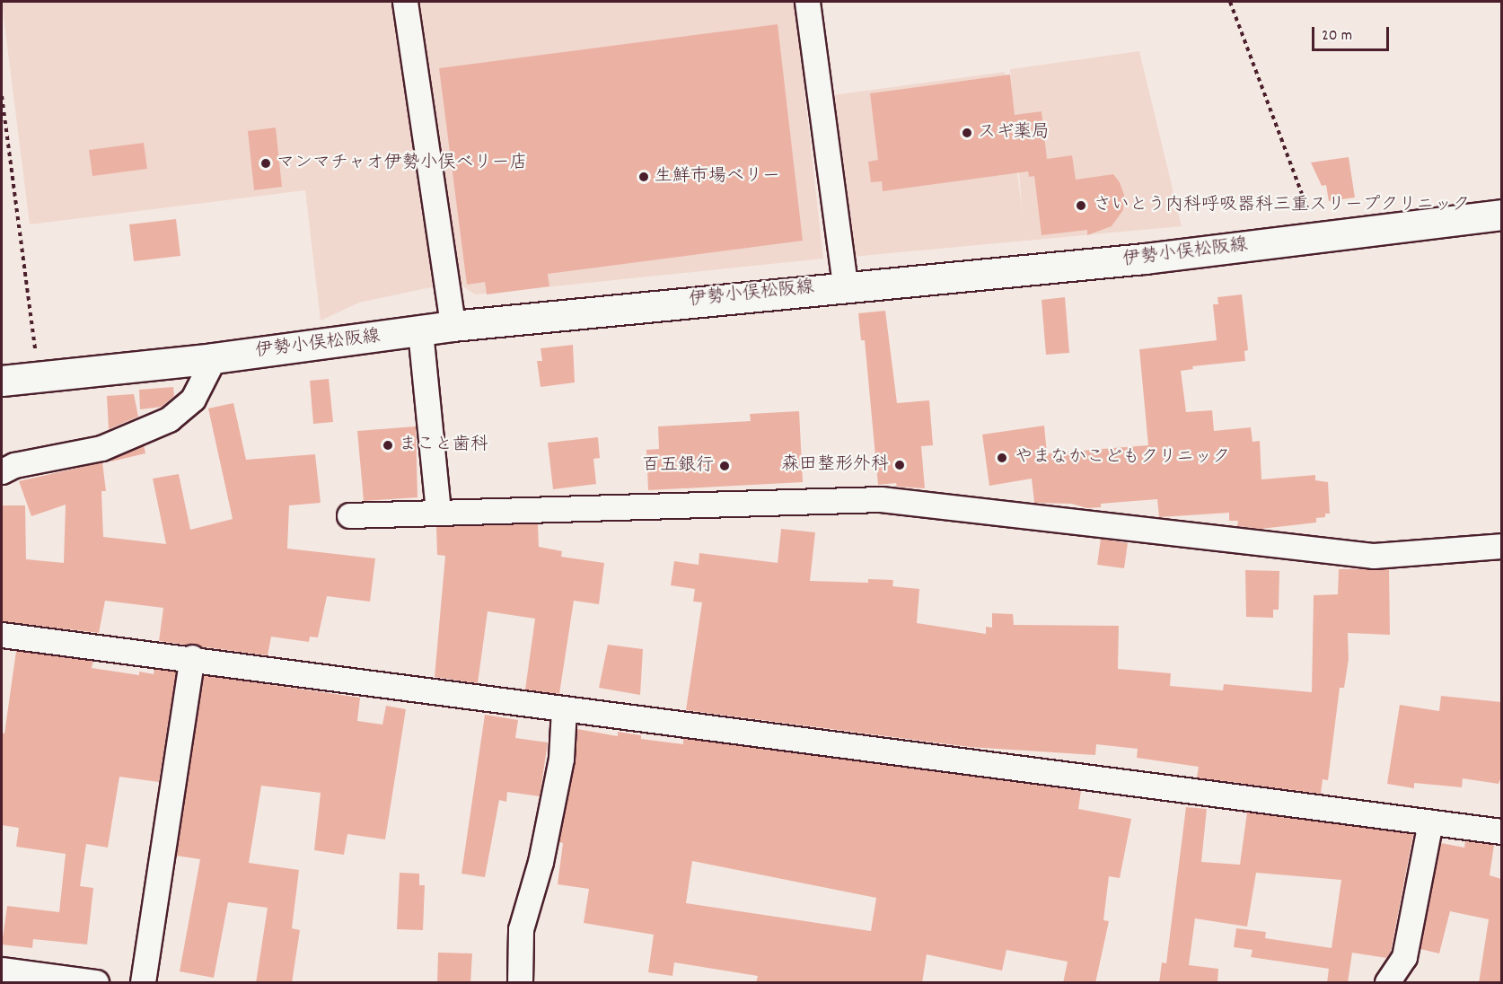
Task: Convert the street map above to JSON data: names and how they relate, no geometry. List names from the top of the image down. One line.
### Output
{"streets":{"main road":["伊勢小俣松阪線"]},"places":["スギ薬局","マンマチャオ伊勢小俣ベリー店","生鮮市場ベリー","さいとう内科呼吸器科三重スリープクリニック","まこと歯科","やまなかこどもクリニック","森田整形外科","百五銀行"],"scale_bar":"20 m"}
